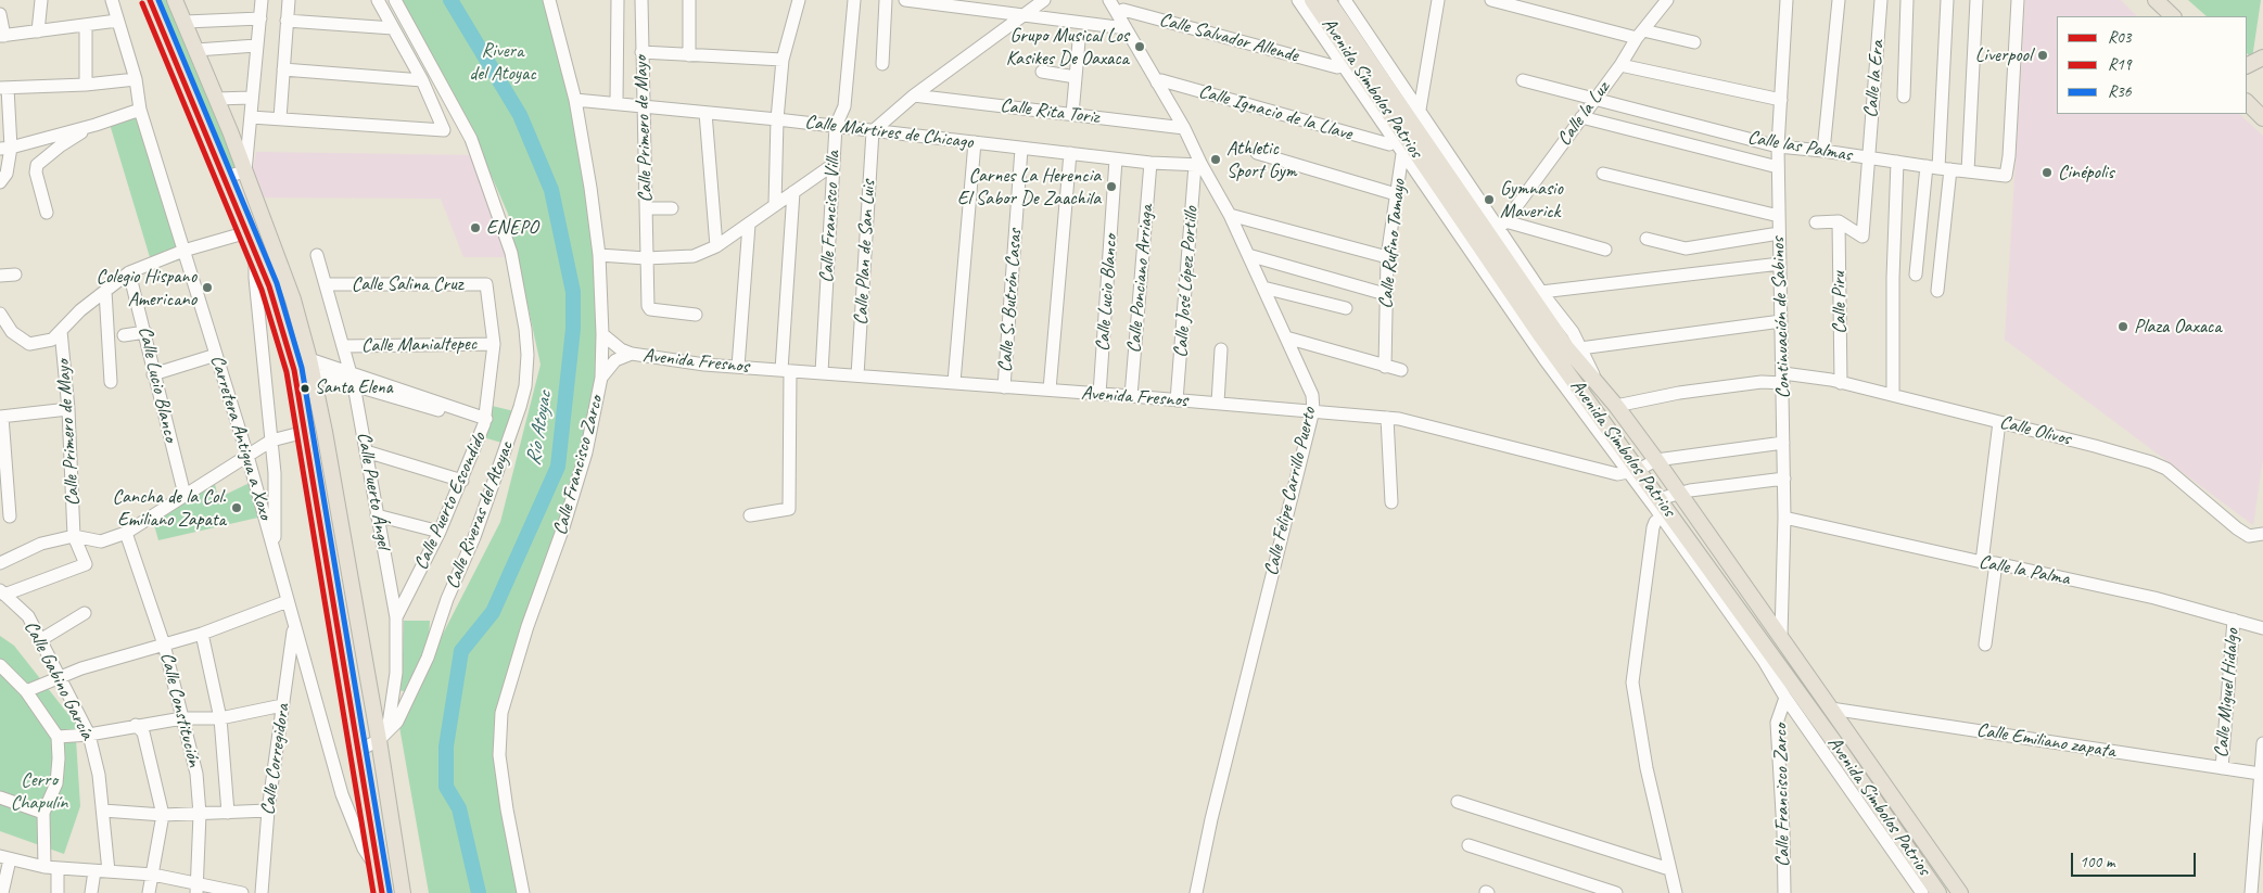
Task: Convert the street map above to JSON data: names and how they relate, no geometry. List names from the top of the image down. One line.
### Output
{"streets":{"main road":["Avenida Símbolos Patrios"],"street":["Calle Salvador Allende","Calle la Era","Calle Rita Toriz","Calle Ignacio de la Llave","Calle la Luz","Calle Primero de Mayo","Calle Mártires de Chicago","Calle las Palmas","Calle Francisco Villa","Calle Rufino Tamayo","Calle Plan de San Luis","Calle Ponciano Arriaga","Calle José López Portillo","Calle Salina Cruz","Calle Lucio Blanco","Calle S. Butrón Casas","Calle Piru","Continuación de Sabinos","Calle Manialtepec","Avenida Fresnos","Calle Olivos","Carretera Antigua a Xoxo","Calle Francisco Zarco","Calle Puerto Ángel","Calle Felipe Carrillo Puerto","Calle Puerto Escondido","Calle Riveras del Atoyac","Calle la Palma","Calle Gabino García","Calle Miguel Hidalgo","Calle Constitución","Calle Emiliano zapata","Calle Corregidora"]},"crossings":[["Calle Salvador Allende","Avenida Símbolos Patrios"],["Calle Salvador Allende","Calle Felipe Carrillo Puerto"],["Calle la Era","Calle las Palmas"],["Calle la Era","Calle Piru"],["Avenida Símbolos Patrios","Calle Ignacio de la Llave"],["Avenida Símbolos Patrios","Calle la Luz"],["Avenida Símbolos Patrios","Calle Rufino Tamayo"],["Avenida Símbolos Patrios","Continuación de Sabinos"],["Avenida Símbolos Patrios","Avenida Fresnos"],["Avenida Símbolos Patrios","Calle Olivos"],["Avenida Símbolos Patrios","Calle Francisco Zarco"],["Avenida Símbolos Patrios","Calle Emiliano zapata"],["Calle Rita Toriz","Calle Felipe Carrillo Puerto"],["Calle Ignacio de la Llave","Calle Felipe Carrillo Puerto"],["Calle la Luz","Calle las Palmas"],["Calle Primero de Mayo","Calle Mártires de Chicago"],["Calle Primero de Mayo","Calle Gabino García"],["Calle Mártires de Chicago","Calle Francisco Villa"],["Calle Mártires de Chicago","Calle Plan de San Luis"],["Calle Mártires de Chicago","Calle Ponciano Arriaga"],["Calle Mártires de Chicago","Calle José López Portillo"],["Calle Mártires de Chicago","Calle Lucio Blanco"],["Calle Mártires de Chicago","Calle S. Butrón Casas"],["Calle Mártires de Chicago","Calle Francisco Zarco"],["Calle Mártires de Chicago","Calle Felipe Carrillo Puerto"],["Calle las Palmas","Continuación de Sabinos"],["Calle Francisco Villa","Avenida Fresnos"],["Calle Plan de San Luis","Avenida Fresnos"],["Calle Ponciano Arriaga","Avenida Fresnos"],["Calle José López Portillo","Avenida Fresnos"],["Calle José López Portillo","Calle Felipe Carrillo Puerto"],["Calle Salina Cruz","Calle Puerto Ángel"],["Calle Salina Cruz","Calle Puerto Escondido"],["Calle Lucio Blanco","Avenida Fresnos"],["Calle S. Butrón Casas","Avenida Fresnos"],["Calle Piru","Calle Olivos"],["Continuación de Sabinos","Calle Olivos"],["Continuación de Sabinos","Calle la Palma"],["Calle Manialtepec","Calle Puerto Ángel"],["Calle Manialtepec","Calle Puerto Escondido"],["Avenida Fresnos","Calle Francisco Zarco"],["Avenida Fresnos","Calle Felipe Carrillo Puerto"],["Carretera Antigua a Xoxo","Calle Corregidora"],["Calle Puerto Ángel","Calle Puerto Escondido"],["Calle Puerto Ángel","Calle Riveras del Atoyac"],["Calle la Palma","Calle Miguel Hidalgo"],["Calle Miguel Hidalgo","Calle Emiliano zapata"]],"water":["Río Atoyac"],"parks":["Rivera del Atoyac","Cerro Chapulín"],"places":["Grupo Musical Los Kasikes De Oaxaca","Liverpool","Athletic Sport Gym","Cinépolis","Carnes La Herencia El Sabor De Zaachila","Gymnasio Maverick","ENEPO","Colegio Hispano Americano","Plaza Oaxaca","Santa Elena","Cancha de la Col. Emiliano Zapata"],"lines":["transit line R03","transit line R36","transit line R19"],"legend":["R03","R19","R36"],"scale_bar":"100 m"}
